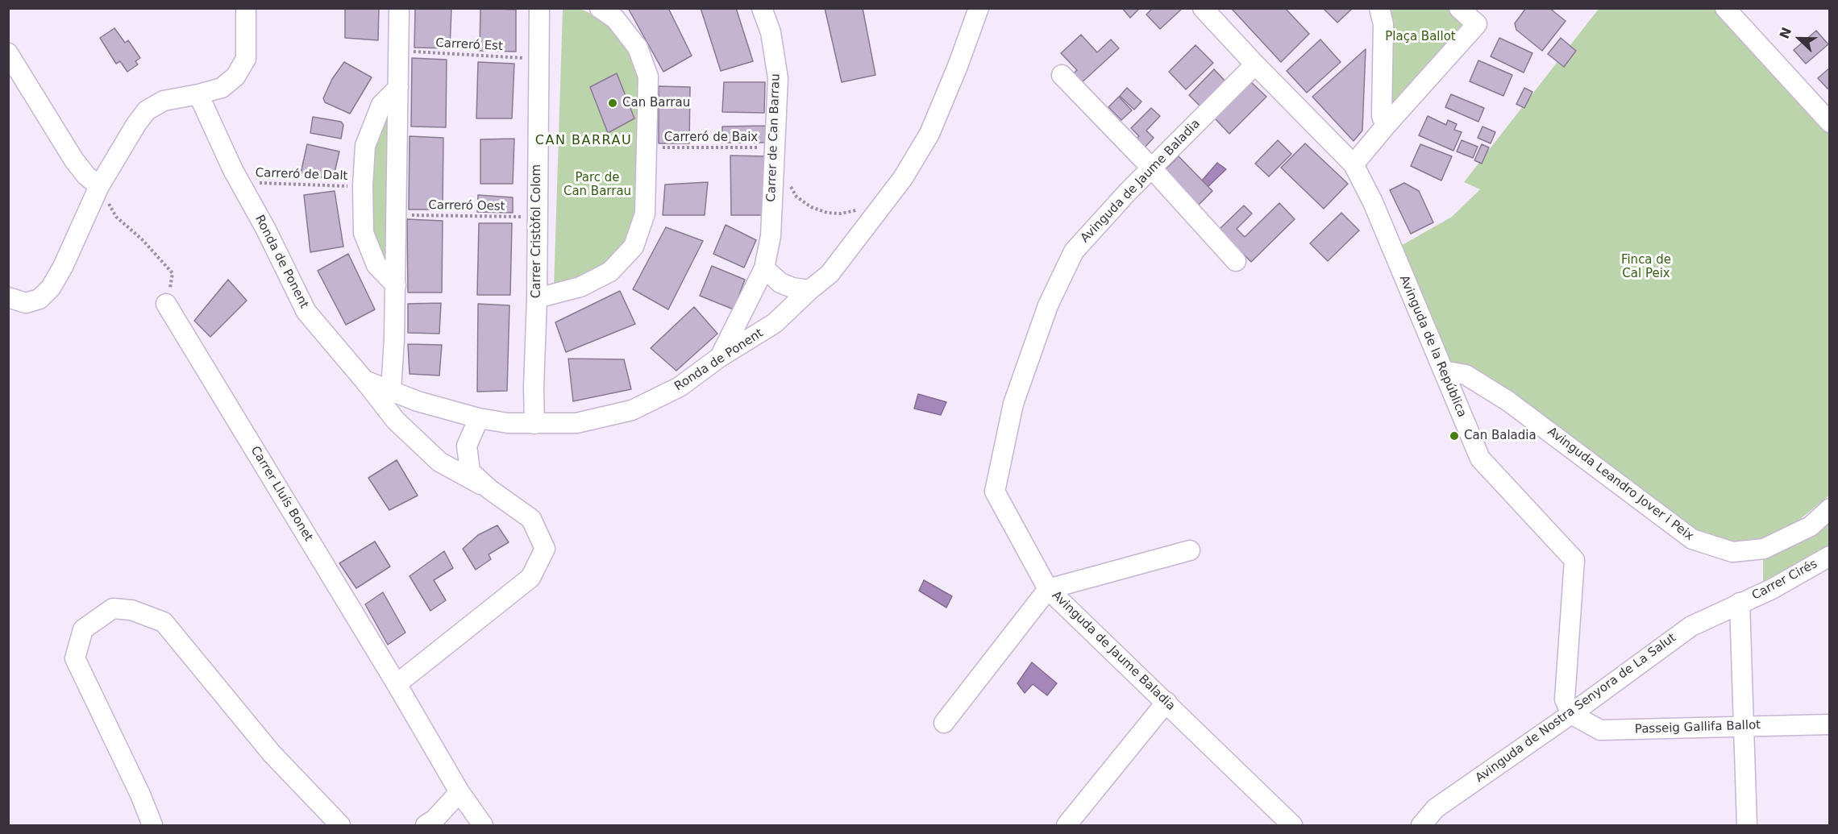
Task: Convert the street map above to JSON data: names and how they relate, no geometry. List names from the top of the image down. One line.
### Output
{"streets":{"street":["Carrer de Can Barrau","Avinguda de Jaume Baladia","Carrer Cristòfol Colom","Ronda de Ponent","Avinguda de la República","Avinguda Leandro Jover i Peix","Carrer Lluís Bonet","Carrer Cirés","Avinguda de Nostra Senyora de La Salut","Passeig Gallifa Ballot"],"path":["Carreró Est","Carreró de Baix","Carreró de Dalt","Carreró Oest"]},"crossings":[["Carreró Est","Carrer Cristòfol Colom"],["Carreró de Baix","Carrer de Can Barrau"],["Carrer de Can Barrau","Ronda de Ponent"],["Carreró de Dalt","Ronda de Ponent"],["Avinguda de Jaume Baladia","Avinguda de la República"],["Carreró Oest","Carrer Cristòfol Colom"],["Carrer Cristòfol Colom","Ronda de Ponent"],["Avinguda de la República","Avinguda Leandro Jover i Peix"],["Avinguda de la República","Avinguda de Nostra Senyora de La Salut"],["Avinguda de la República","Passeig Gallifa Ballot"],["Carrer Cirés","Avinguda de Nostra Senyora de La Salut"],["Avinguda de Nostra Senyora de La Salut","Passeig Gallifa Ballot"]],"districts":["CAN BARRAU"],"parks":["Plaça Ballot","Parc de Can Barrau","Finca de Cal Peix"],"places":["Can Barrau","Can Baladia"],"north":"left"}
